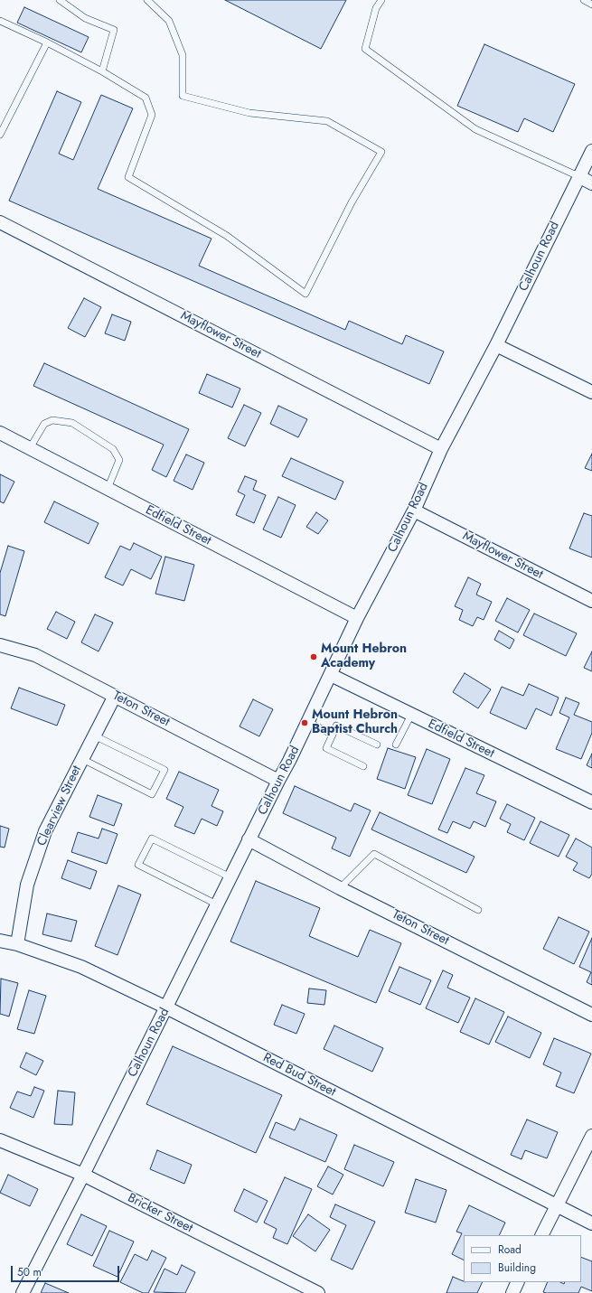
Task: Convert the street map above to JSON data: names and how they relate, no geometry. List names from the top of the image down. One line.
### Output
{"streets":{"street":["Calhoun Road","Mayflower Street","Edfield Street","Teton Street","Clearview Street","Red Bud Street","Bricker Street"]},"crossings":[["Calhoun Road","Mayflower Street"],["Calhoun Road","Edfield Street"],["Calhoun Road","Teton Street"],["Calhoun Road","Red Bud Street"],["Calhoun Road","Bricker Street"],["Teton Street","Clearview Street"],["Clearview Street","Red Bud Street"]],"places":["Mount Hebron Academy","Mount Hebron Baptist Church"],"legend":["Road","Building"],"scale_bar":"50 m"}
